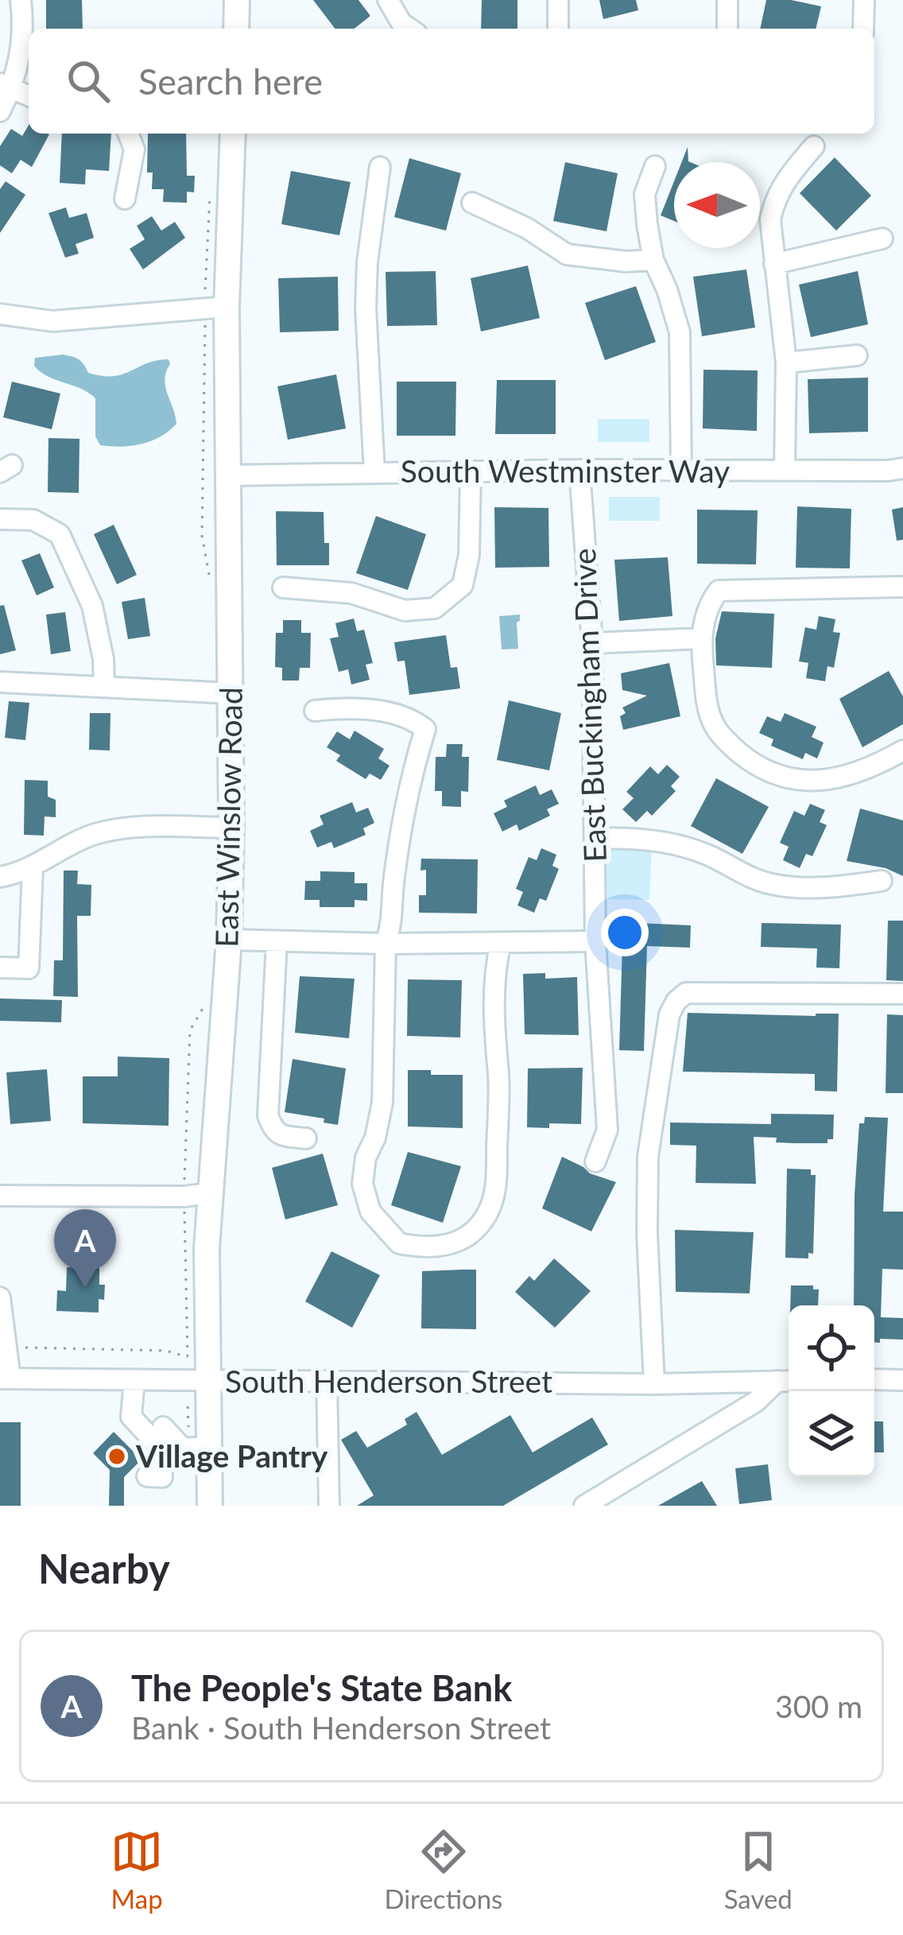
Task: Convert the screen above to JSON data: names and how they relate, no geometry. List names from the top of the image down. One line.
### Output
{"streets":{"main road":["East Winslow Road"],"street":["South Westminster Way","East Buckingham Drive","South Henderson Street"]},"crossings":[["South Westminster Way","East Buckingham Drive"],["South Westminster Way","East Winslow Road"],["East Winslow Road","South Henderson Street"]],"places":["Village Pantry"],"north":"left","page":{"search":"Search here","pins":"A","heading":"Nearby","list":[{"mark":"A","name":"The People's State Bank","note":"Bank · South Henderson Street","value":"300 m"}],"nav":["Map","Directions","Saved"]}}
